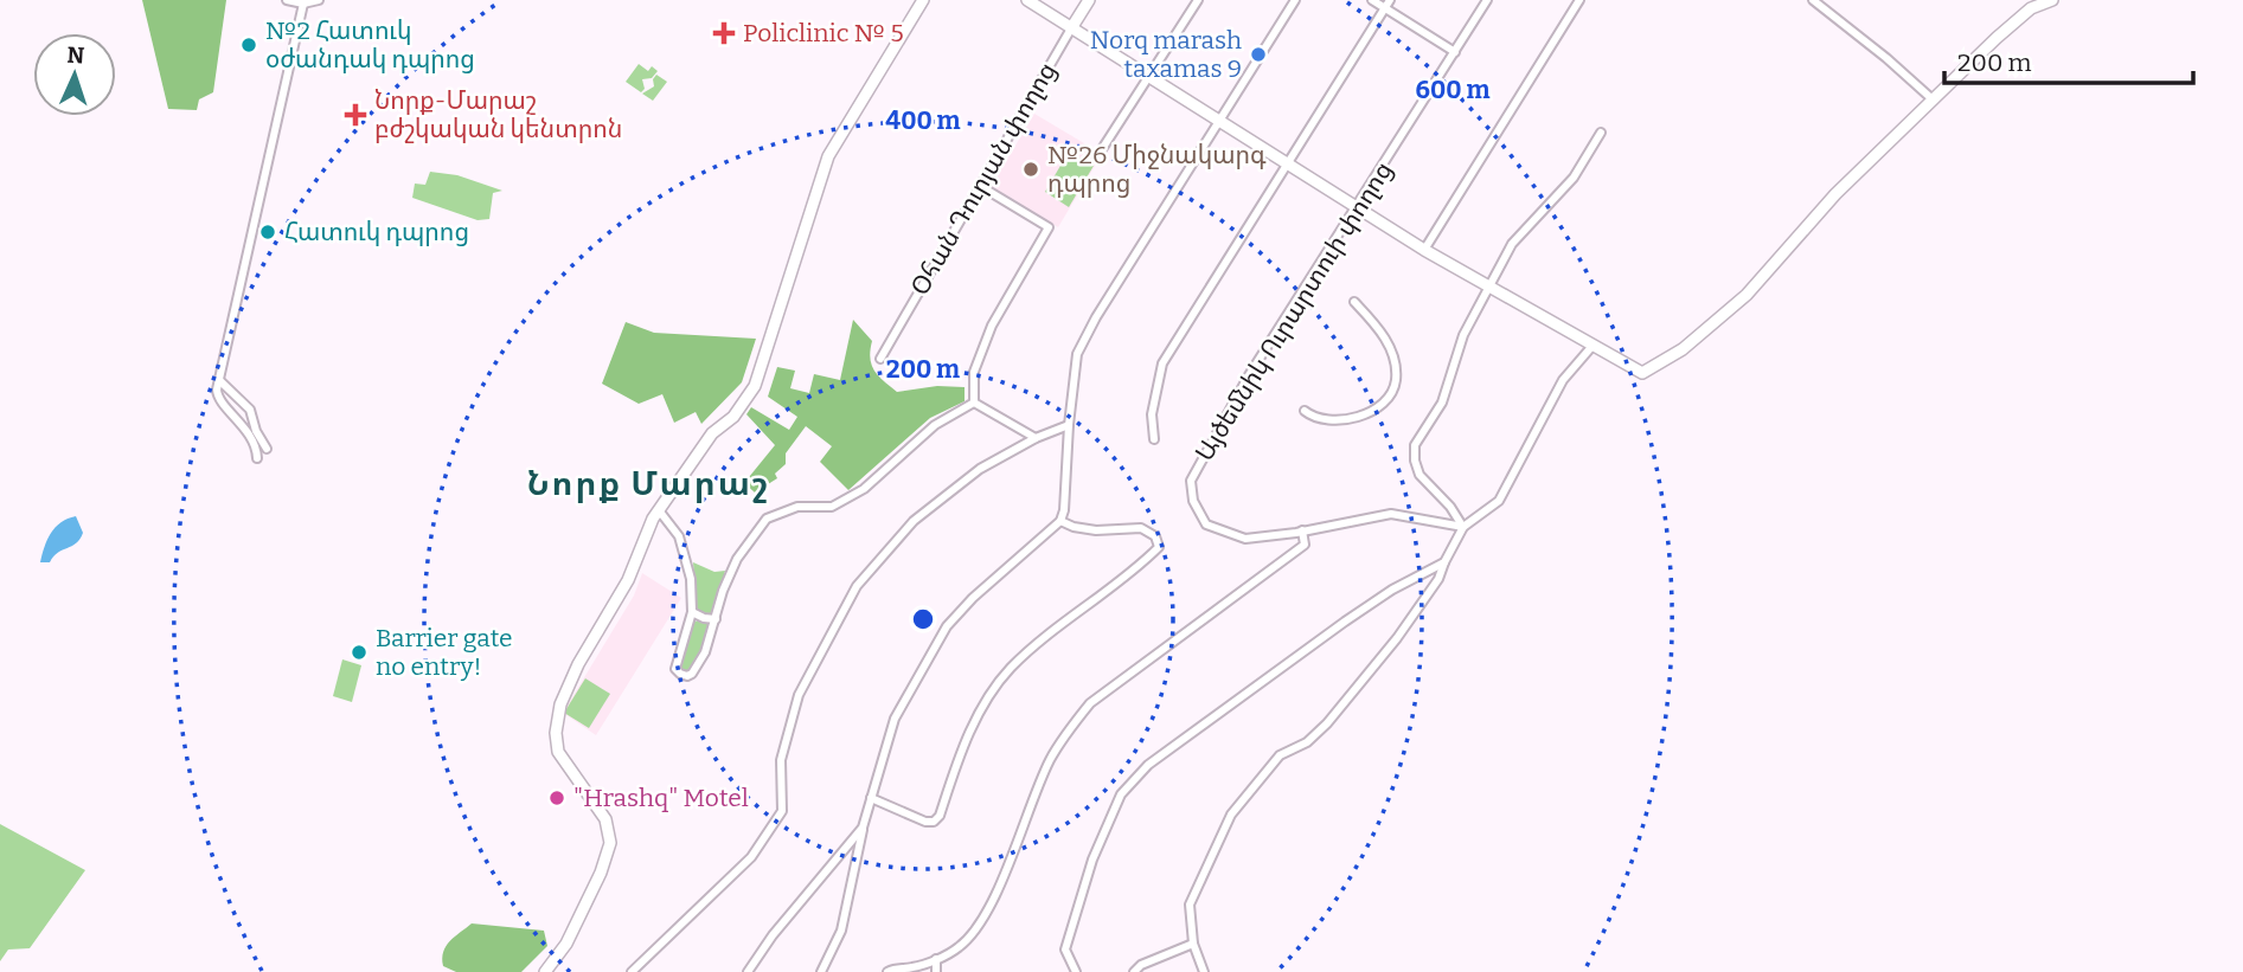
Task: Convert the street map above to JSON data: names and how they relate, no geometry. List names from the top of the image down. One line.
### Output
{"streets":{"main road":["Օհան Դուրյան փողոց"],"street":["Այծեմնիկ Ուրարտուի փողոց"]},"districts":["Նորք Մարաշ"],"places":{"health":["Policlinic № 5","Նորք-Մարաշ բժշկական կենտրոն"],"other":["№2 Հատուկ օժանդակ դպրոց","Norq marash taxamas 9","№26 Միջնակարգ դպրոց","Հատուկ դպրոց","Barrier gate no entry!","\"Hrashq\" Motel"]},"scale_bar":"200 m","north":"top","rings":["600 m","400 m","200 m"]}
